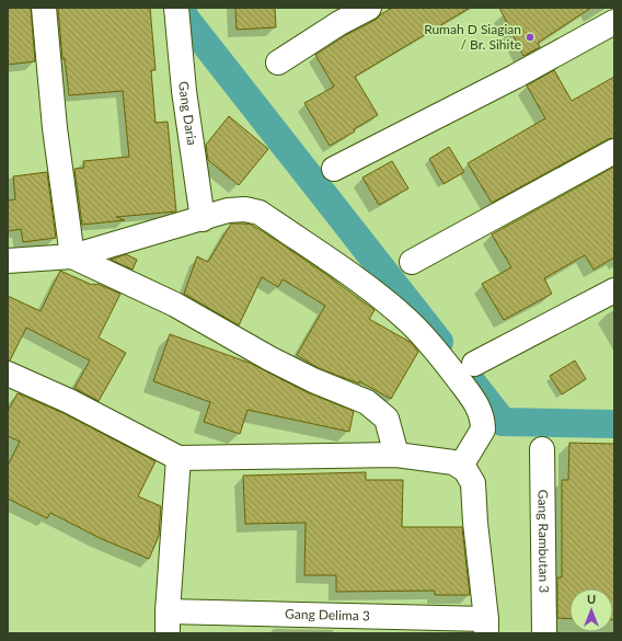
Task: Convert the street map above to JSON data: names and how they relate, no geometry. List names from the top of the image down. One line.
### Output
{"streets":{"street":["Gang Daria","Gang Rambutan 3","Gang Delima 3"]},"places":["Rumah D Siagian / Br. Sihite"],"north":"top"}
